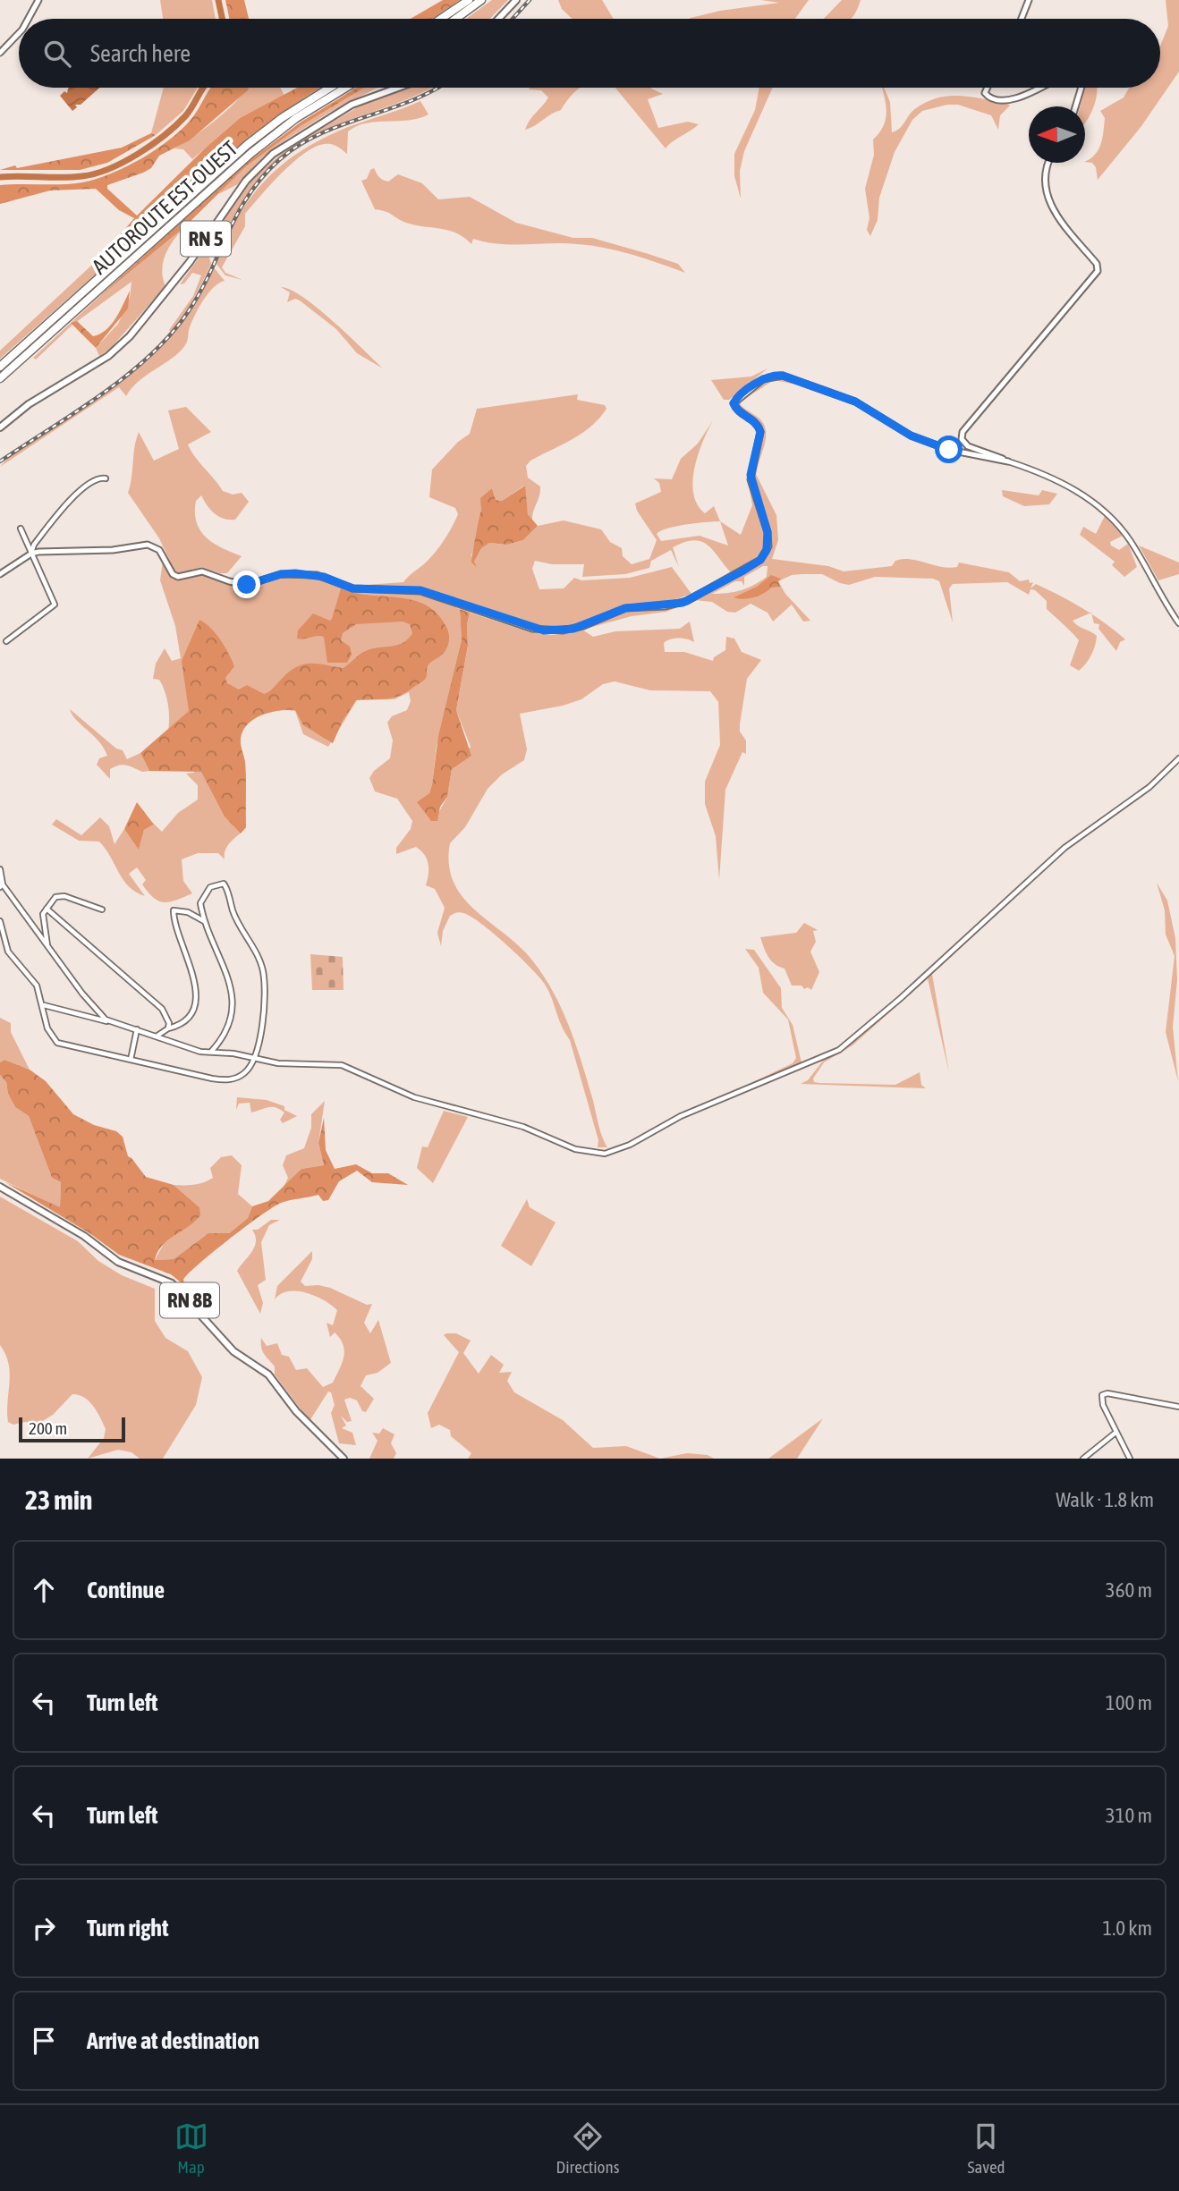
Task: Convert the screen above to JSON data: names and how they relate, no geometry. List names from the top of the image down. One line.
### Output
{"streets":{"highway":["AUTOROUTE EST-OUEST"],"main road":["RN 5","RN 8B"]},"scale_bar":"200 m","north":"left","page":{"search":"Search here","scale":"200 m","heading":["23 min","Walk · 1.8 km"],"list":[["Continue","360 m"],["Turn left","100 m"],["Turn left","310 m"],["Turn right","1.0 km"],"Arrive at destination"],"nav":["Map","Directions","Saved"]}}
